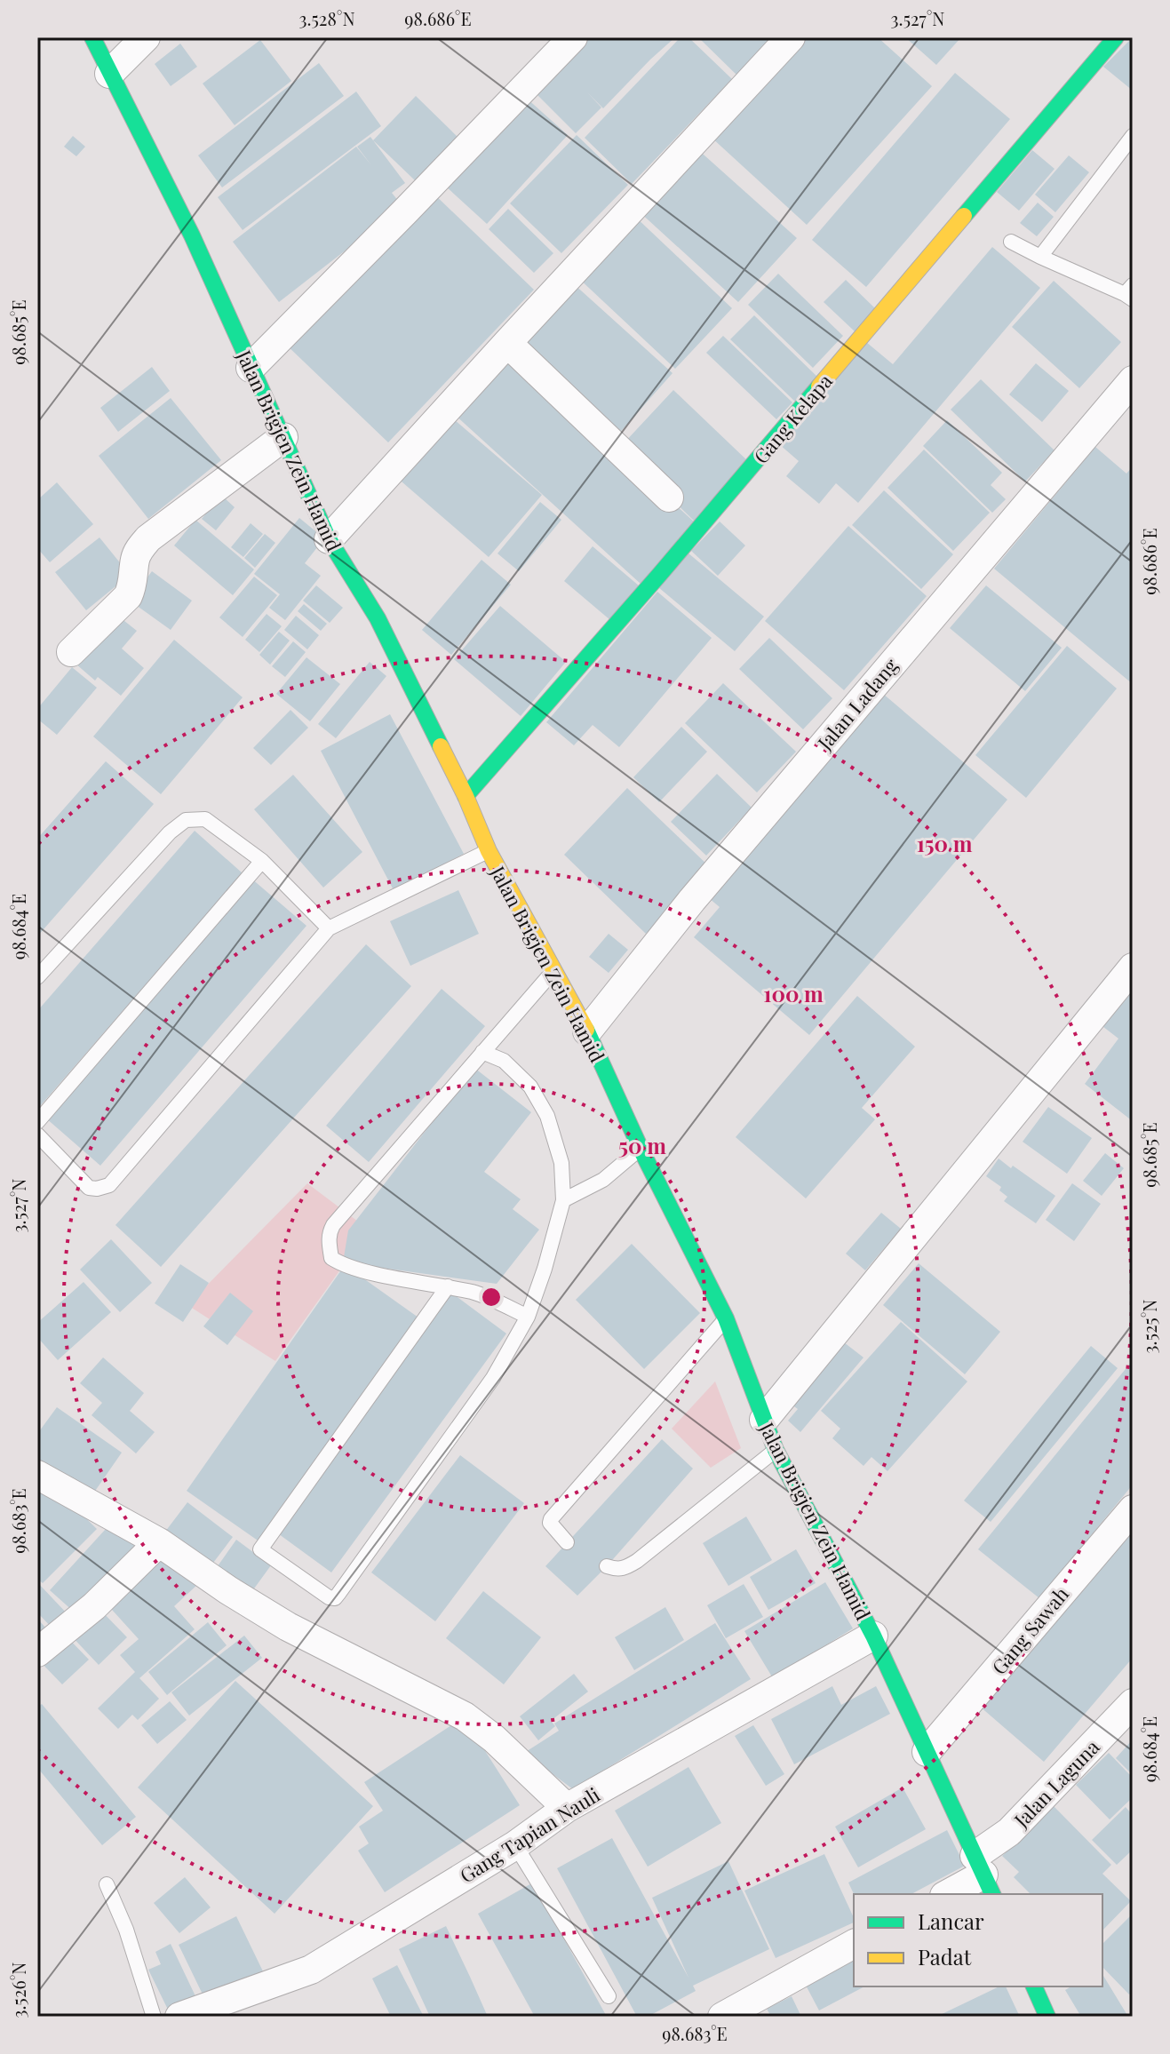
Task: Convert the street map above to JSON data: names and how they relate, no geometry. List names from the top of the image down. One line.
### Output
{"streets":{"main road":["Gang Kelapa","Jalan Brigjen Zein Hamid"],"street":["Jalan Ladang","Gang Sawah","Jalan Laguna","Gang Tapian Nauli"]},"crossings":[["Gang Kelapa","Jalan Brigjen Zein Hamid"],["Jalan Brigjen Zein Hamid","Jalan Ladang"],["Jalan Brigjen Zein Hamid","Gang Sawah"],["Jalan Brigjen Zein Hamid","Jalan Laguna"],["Jalan Brigjen Zein Hamid","Gang Tapian Nauli"]],"legend":["Lancar","Padat"],"coordinates":["3.528°N","98.686°E","3.527°N","98.685°E","98.684°E","3.525°N","98.683°E","3.526°N"],"rings":["150 m","100 m","50 m"]}
